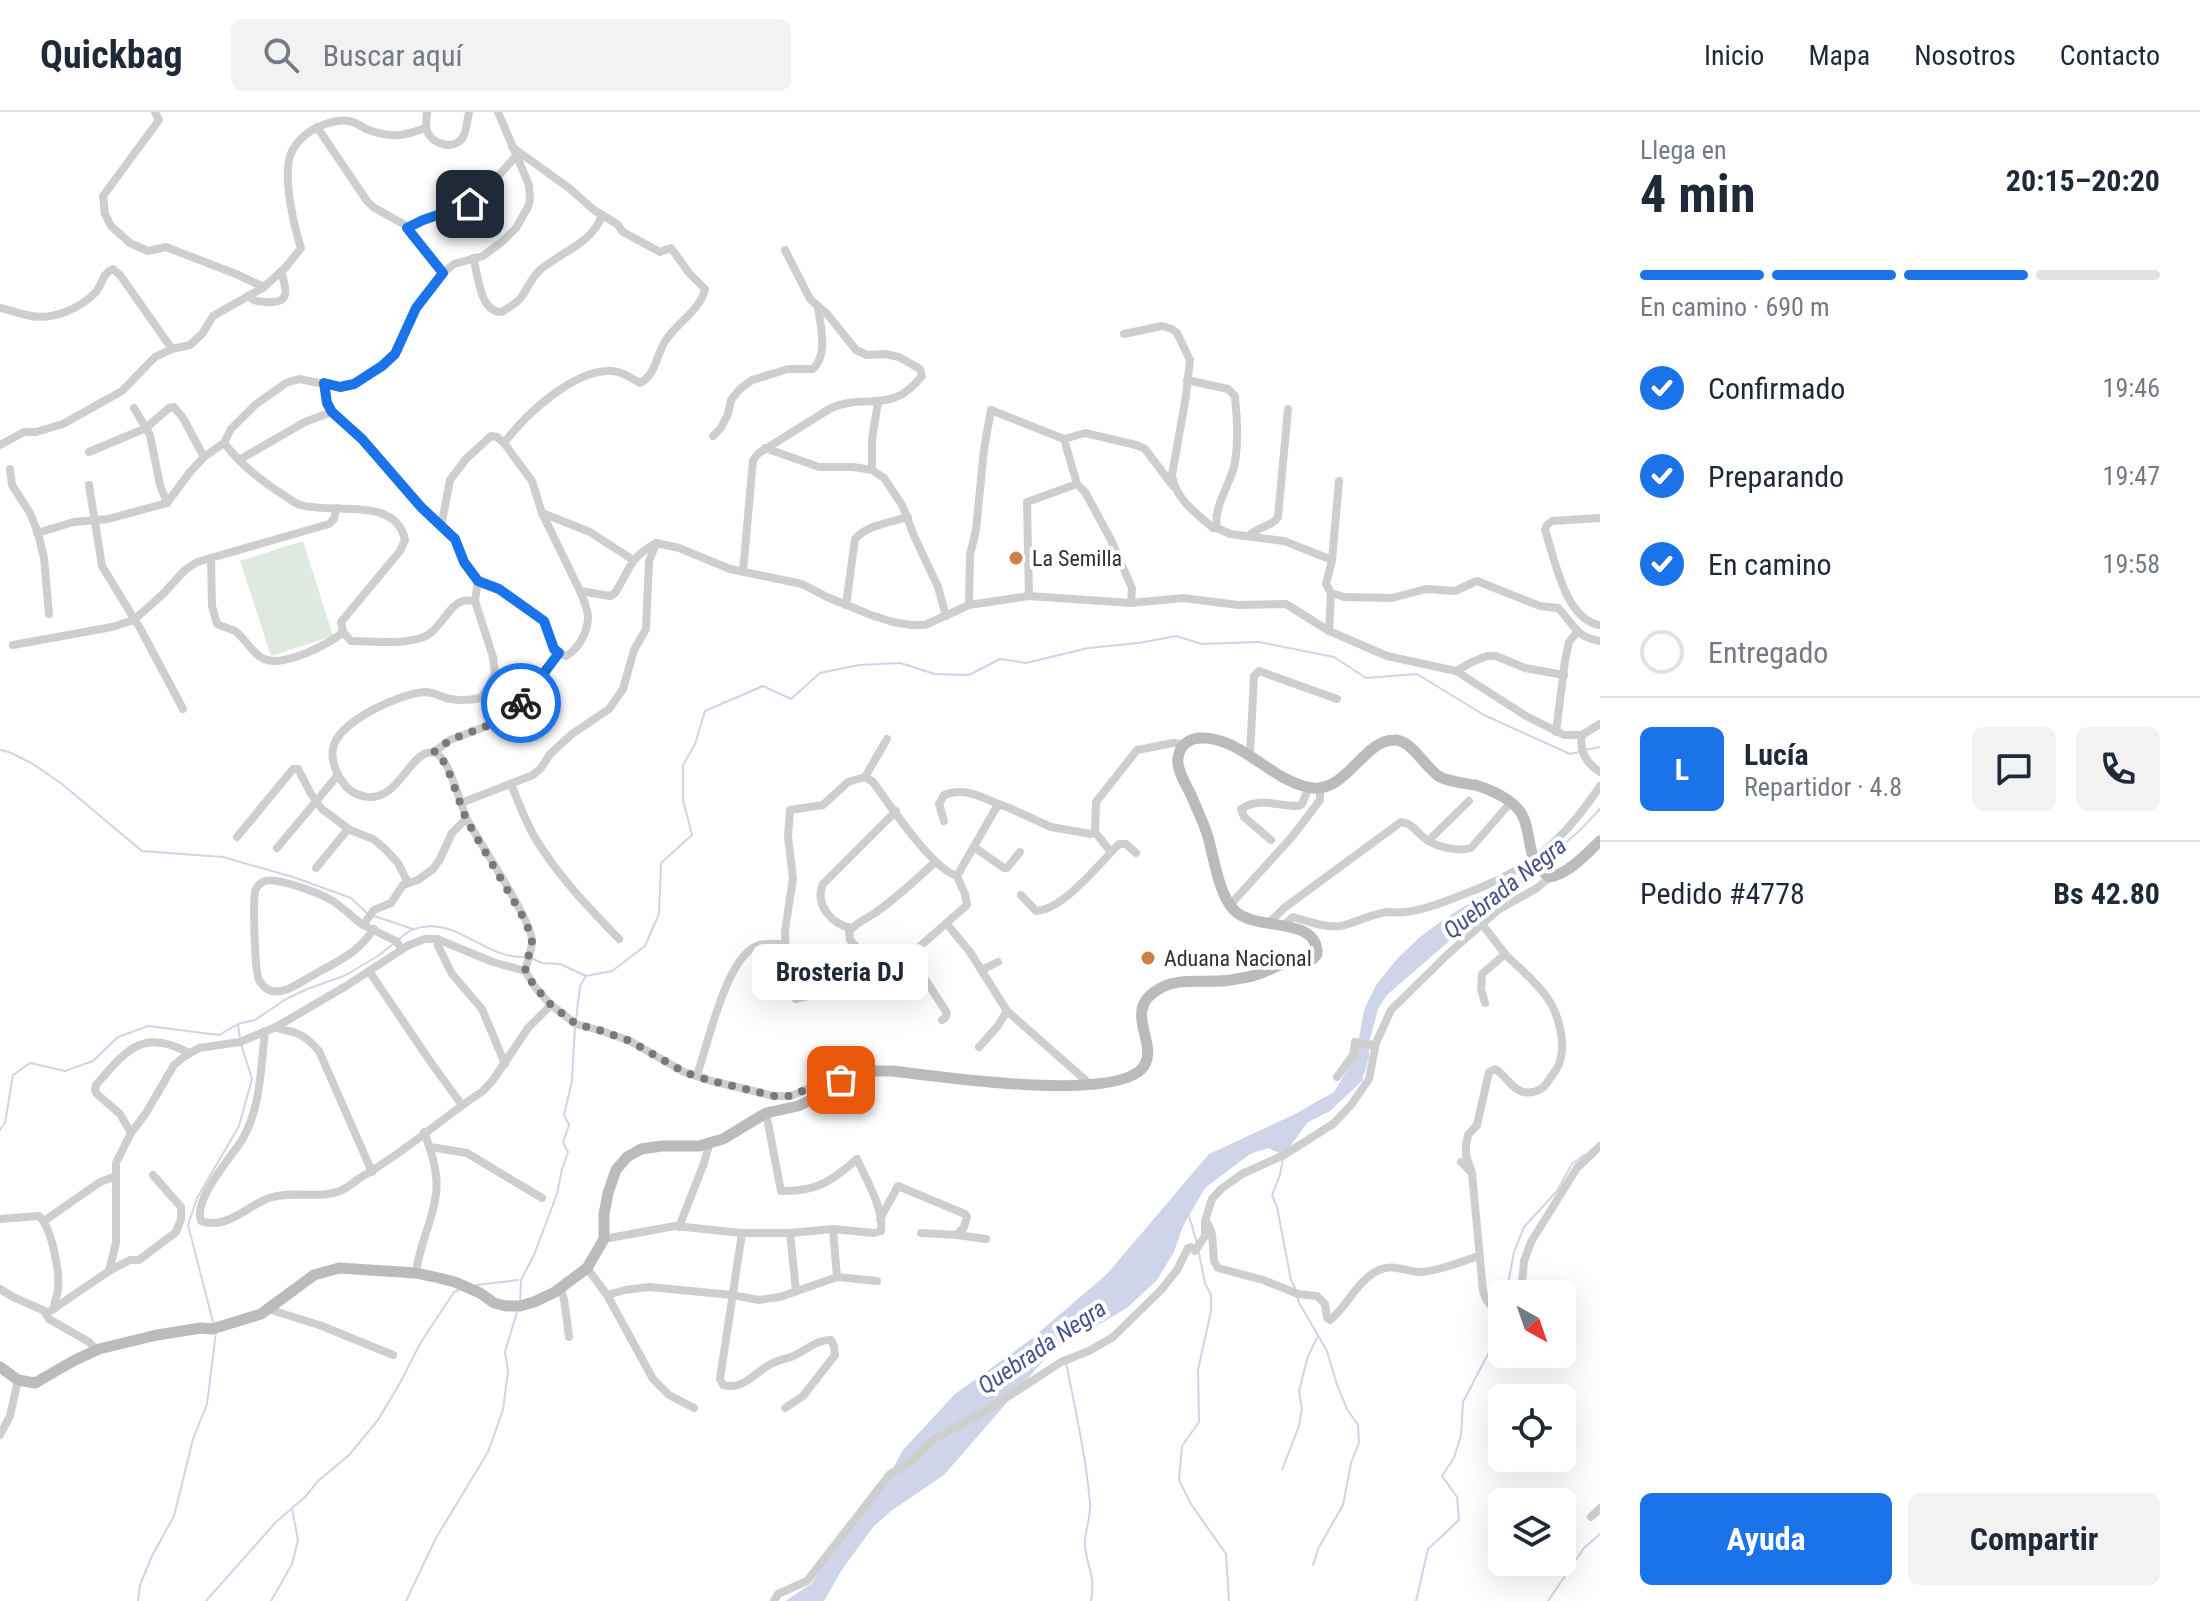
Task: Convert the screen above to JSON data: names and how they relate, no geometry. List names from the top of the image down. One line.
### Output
{"water":["Quebrada Negra"],"places":["La Semilla","Aduana Nacional","Brosteria DJ"],"north":"bottom right","page":{"header":"Quickbag","search":"Buscar aquí","nav":["Inicio","Mapa","Nosotros","Contacto"],"heading":["4 min","Llega en","20:15–20:20"],"panel":["Lucía","Repartidor · 4.8","Pedido #4778","Bs 42.80"],"bar":"En camino · 690 m","list":[["Confirmado","19:46"],["Preparando","19:47"],["En camino","19:58"],"Entregado"],"round":"L","bubble":"Brosteria DJ","buttons":["Ayuda","Compartir"]}}
